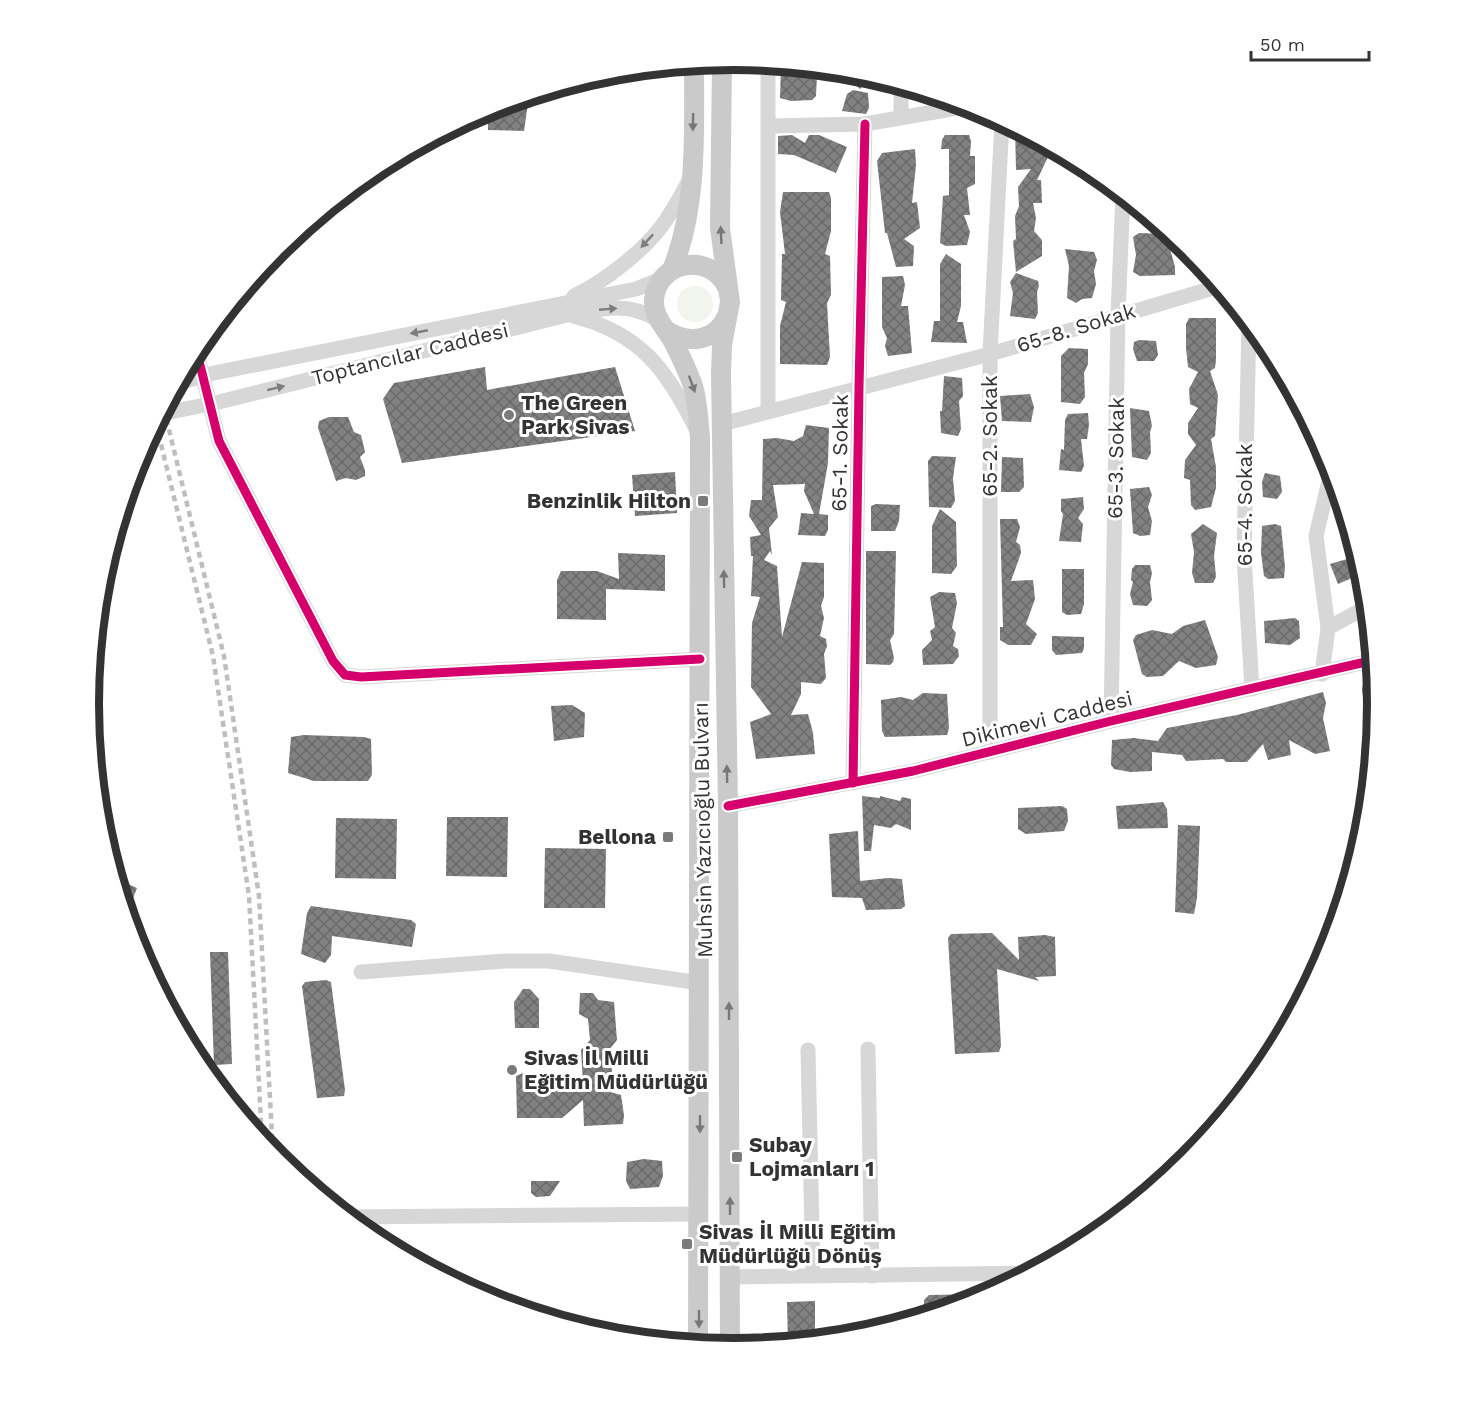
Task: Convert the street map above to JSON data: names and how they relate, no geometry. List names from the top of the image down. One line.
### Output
{"streets":{"main road":["Muhsin Yazıcıoğlu Bulvarı"],"street":["65-8. Sokak","Toptancılar Caddesi","65-2. Sokak","65-1. Sokak","65-3. Sokak","65-4. Sokak","Dikimevi Caddesi"]},"crossings":[["65-8. Sokak","65-2. Sokak"],["65-8. Sokak","65-1. Sokak"],["65-8. Sokak","65-3. Sokak"],["65-8. Sokak","Muhsin Yazıcıoğlu Bulvarı"],["Toptancılar Caddesi","Muhsin Yazıcıoğlu Bulvarı"],["65-2. Sokak","Dikimevi Caddesi"],["65-1. Sokak","Dikimevi Caddesi"],["65-3. Sokak","Dikimevi Caddesi"],["65-4. Sokak","Dikimevi Caddesi"],["Dikimevi Caddesi","Muhsin Yazıcıoğlu Bulvarı"]],"places":{"other":["The Green Park Sivas","Sivas İl Milli Eğitim Müdürlüğü"],"transit":["Benzinlik Hilton","Bellona","Subay Lojmanları 1","Sivas İl Milli Eğitim Müdürlüğü Dönüş"]},"scale_bar":"50 m"}
